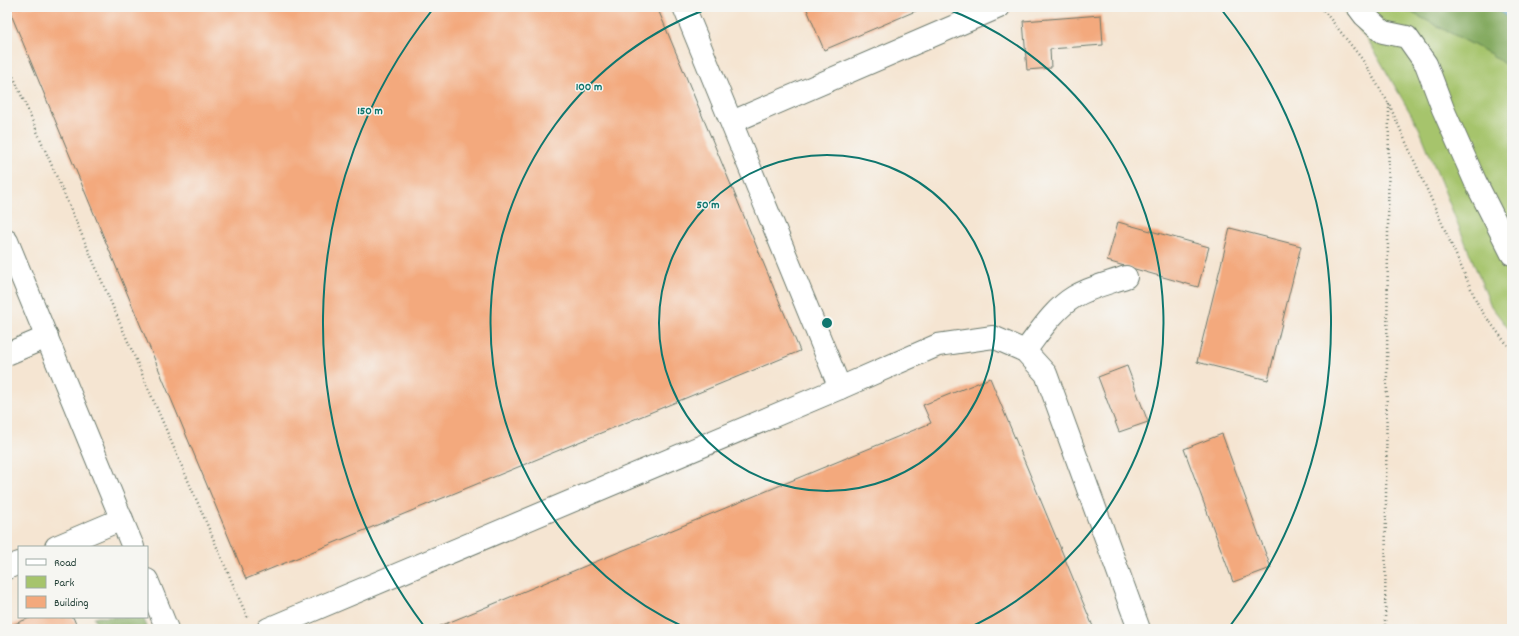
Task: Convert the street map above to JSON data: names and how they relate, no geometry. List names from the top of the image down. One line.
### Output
{"legend":["Road","Park","Building"],"rings":["100 m","150 m","50 m"]}
